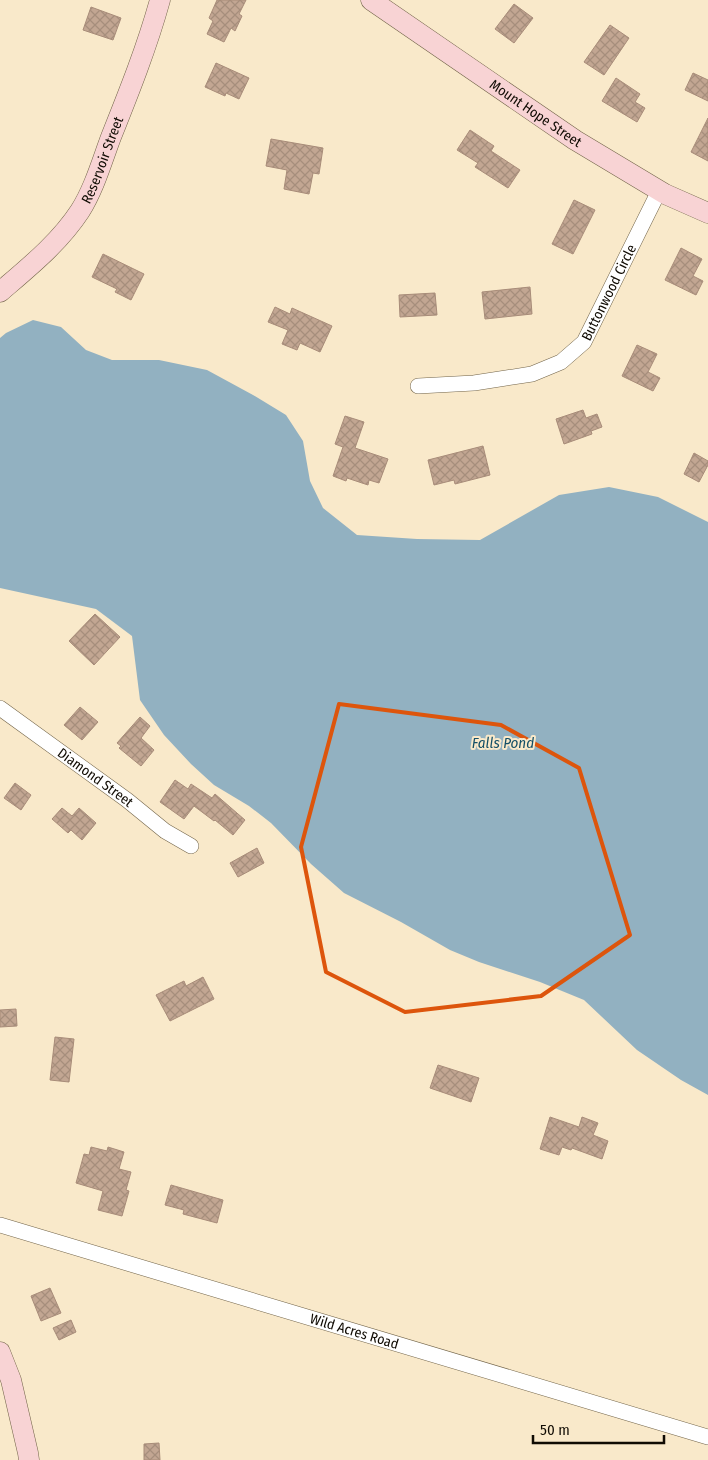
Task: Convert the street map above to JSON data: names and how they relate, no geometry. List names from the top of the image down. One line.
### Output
{"streets":{"street":["Mount Hope Street","Reservoir Street","Buttonwood Circle","Diamond Street","Wild Acres Road"]},"crossings":[["Mount Hope Street","Buttonwood Circle"]],"water":["Falls Pond"],"scale_bar":"50 m"}
